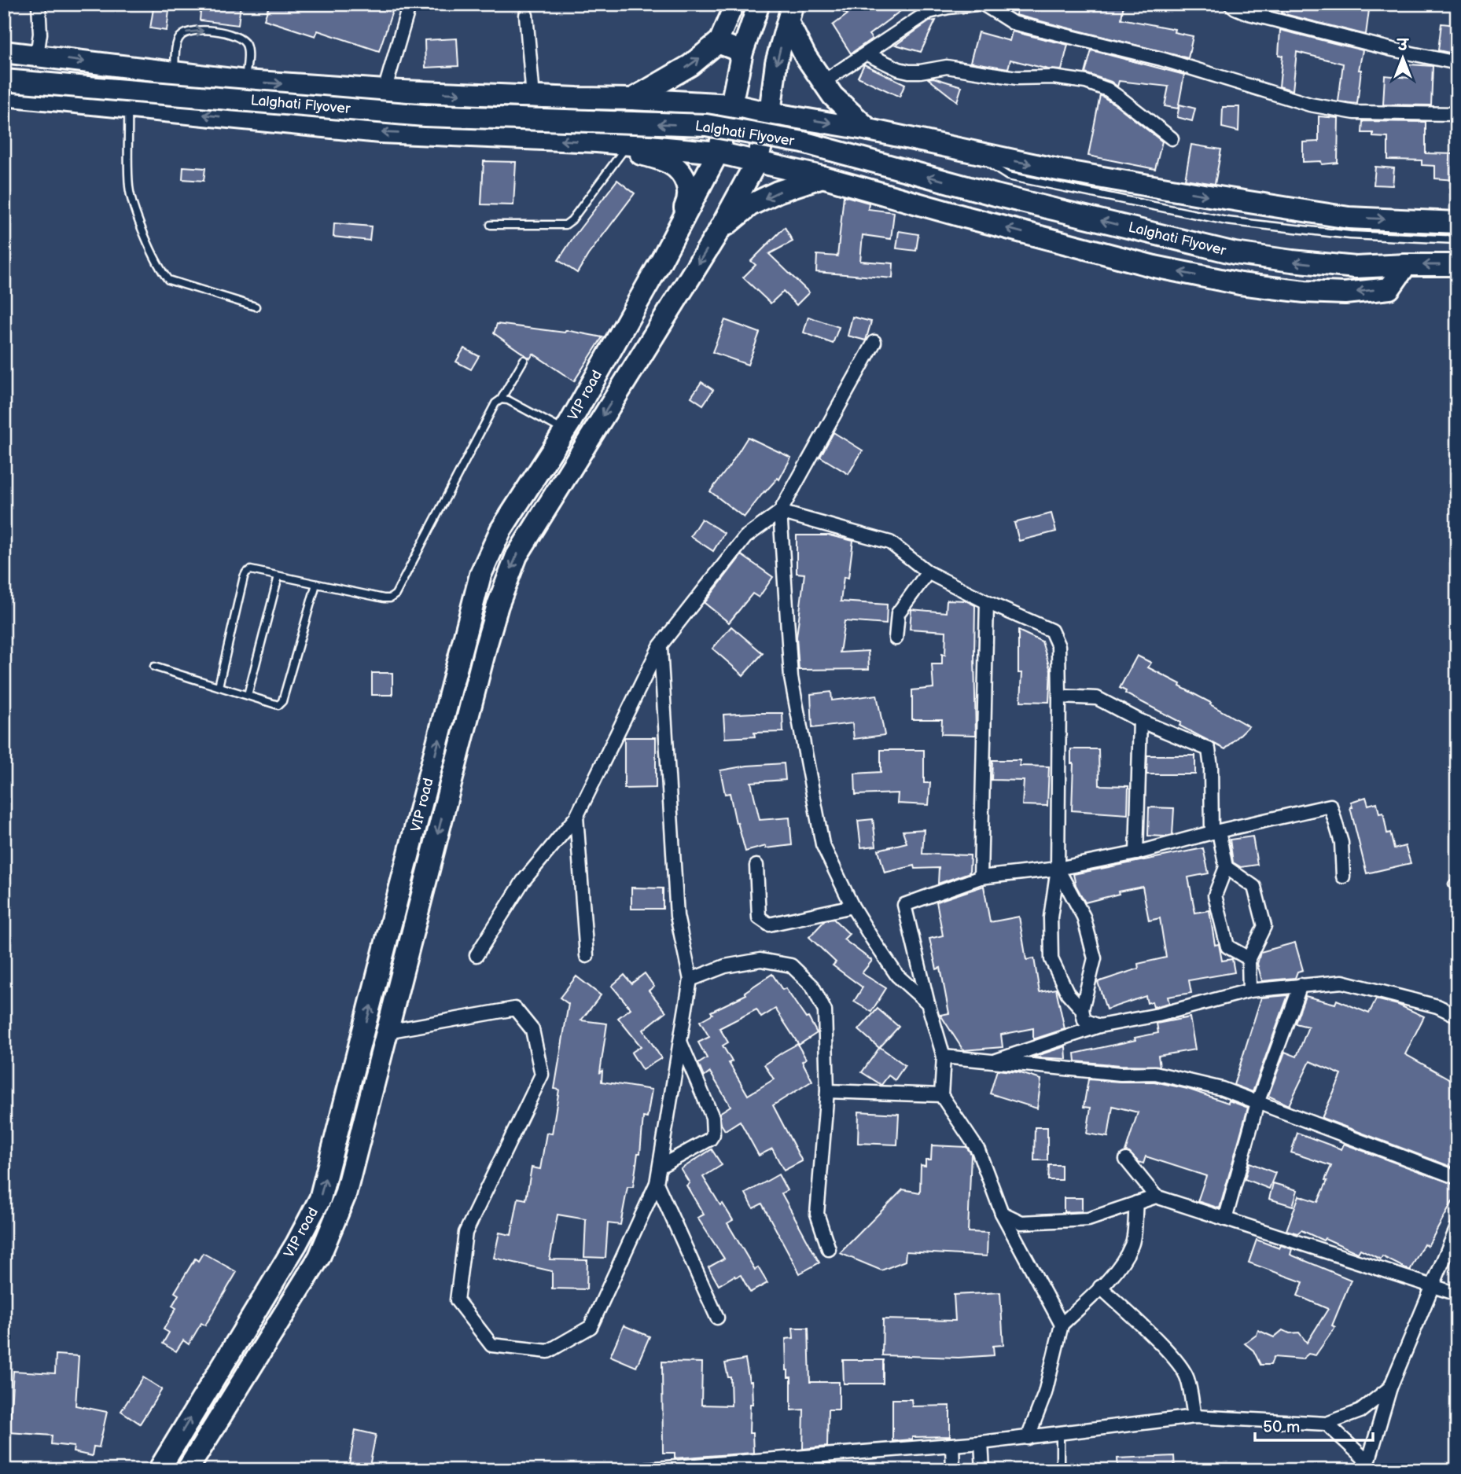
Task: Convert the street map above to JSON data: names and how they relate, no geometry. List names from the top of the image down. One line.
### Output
{"streets":{"main road":["Lalghati Flyover","VIP road"]},"scale_bar":"50 m","north":"top"}
